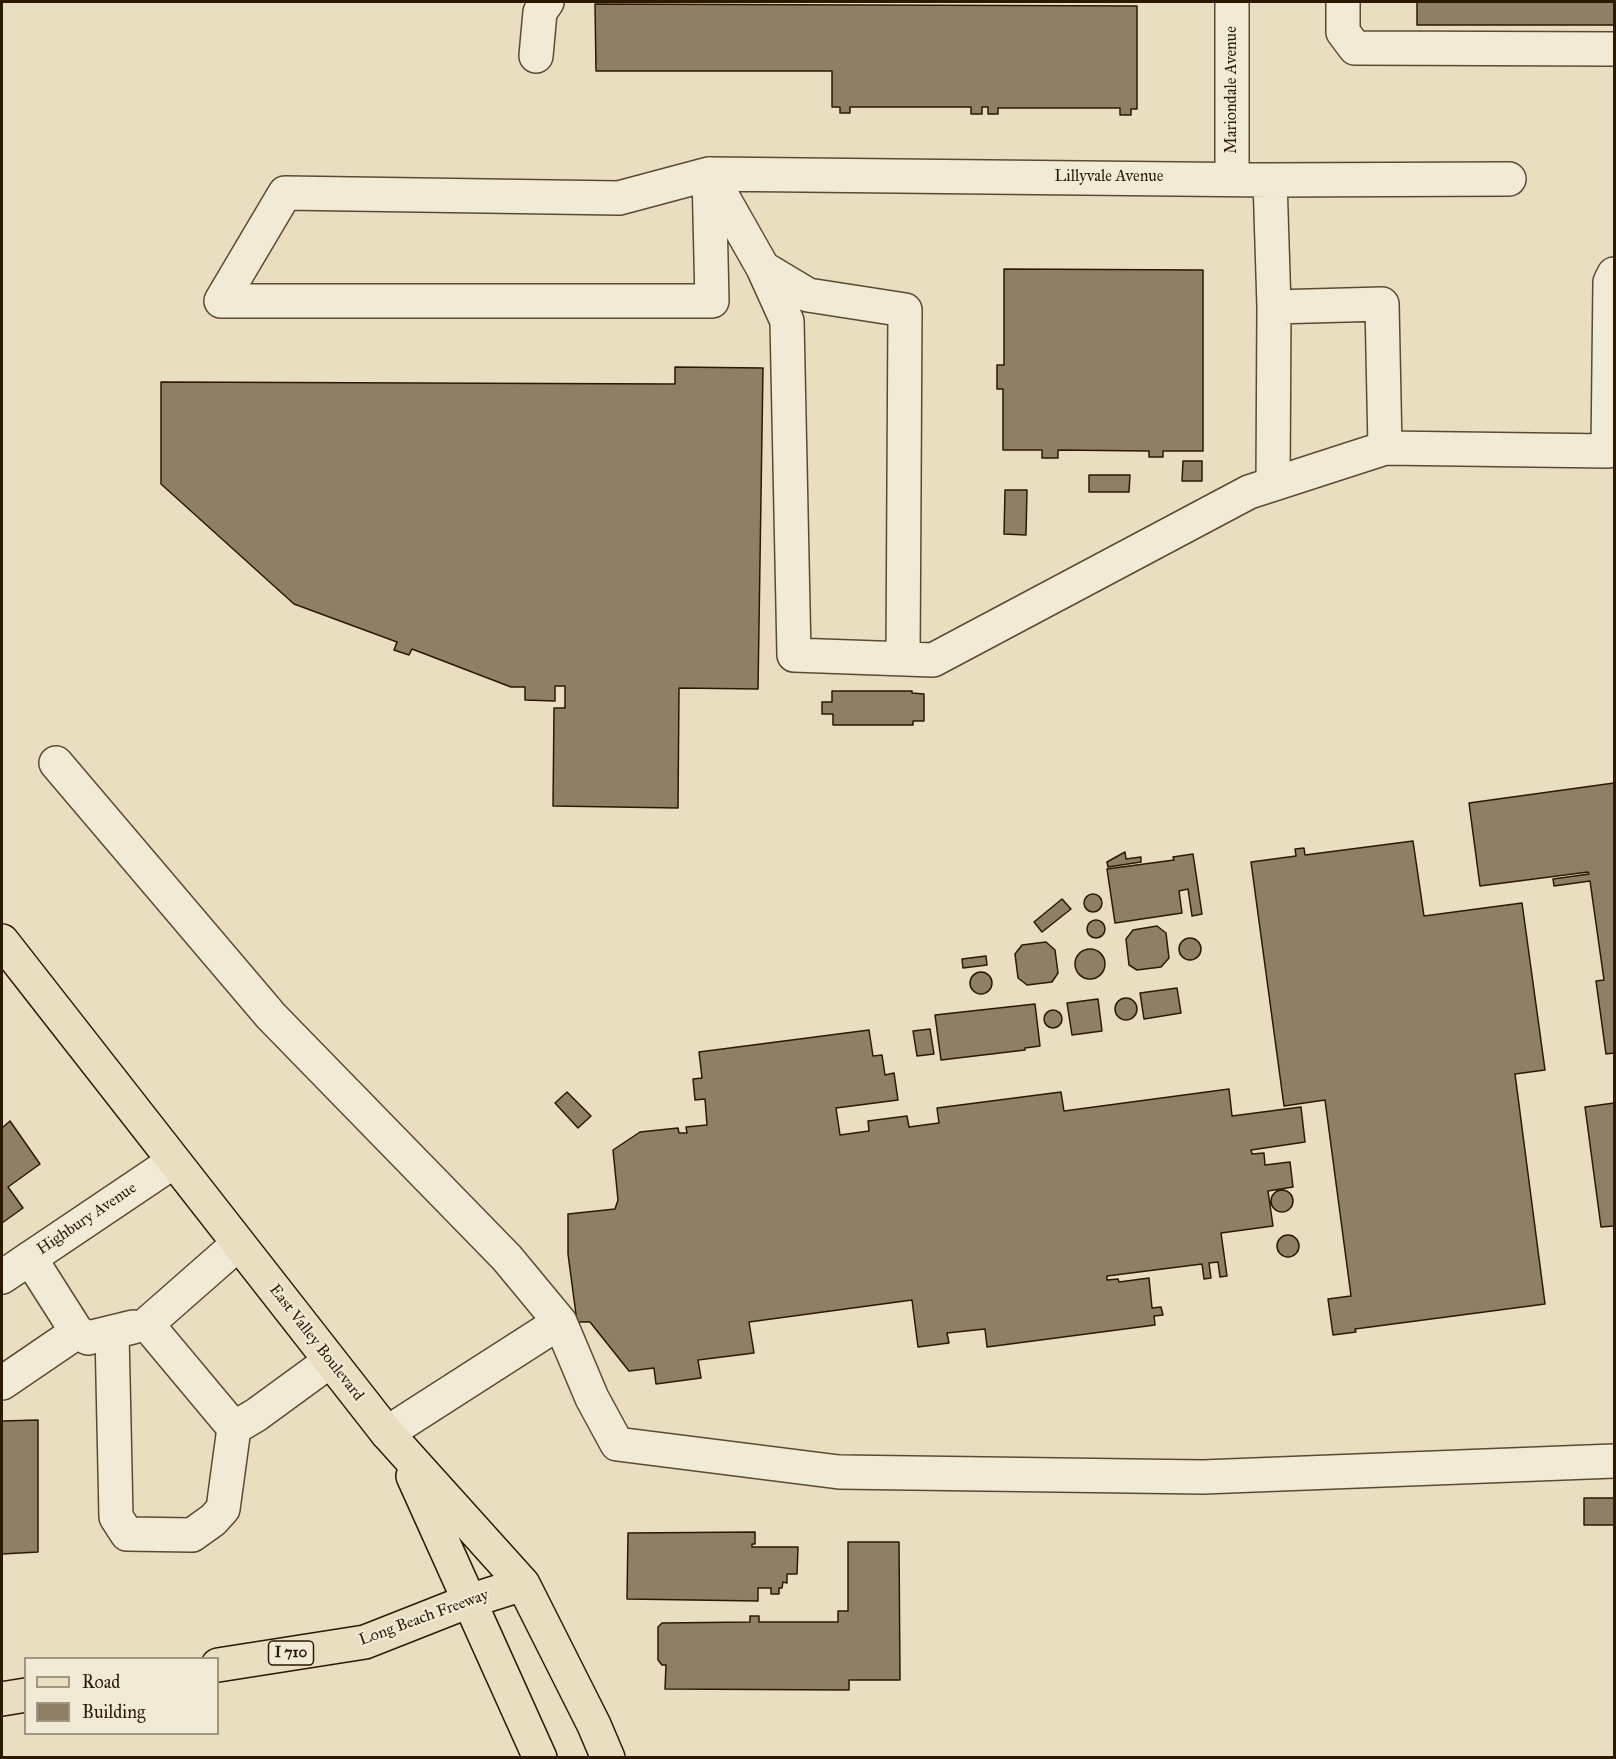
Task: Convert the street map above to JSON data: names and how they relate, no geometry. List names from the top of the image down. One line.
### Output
{"streets":{"main road":["East Valley Boulevard","Long Beach Freeway","I 710"],"street":["Mariondale Avenue","Lillyvale Avenue","Highbury Avenue"]},"crossings":[["Mariondale Avenue","Lillyvale Avenue"],["Highbury Avenue","East Valley Boulevard"],["East Valley Boulevard","Long Beach Freeway"]],"legend":["Road","Building"]}
